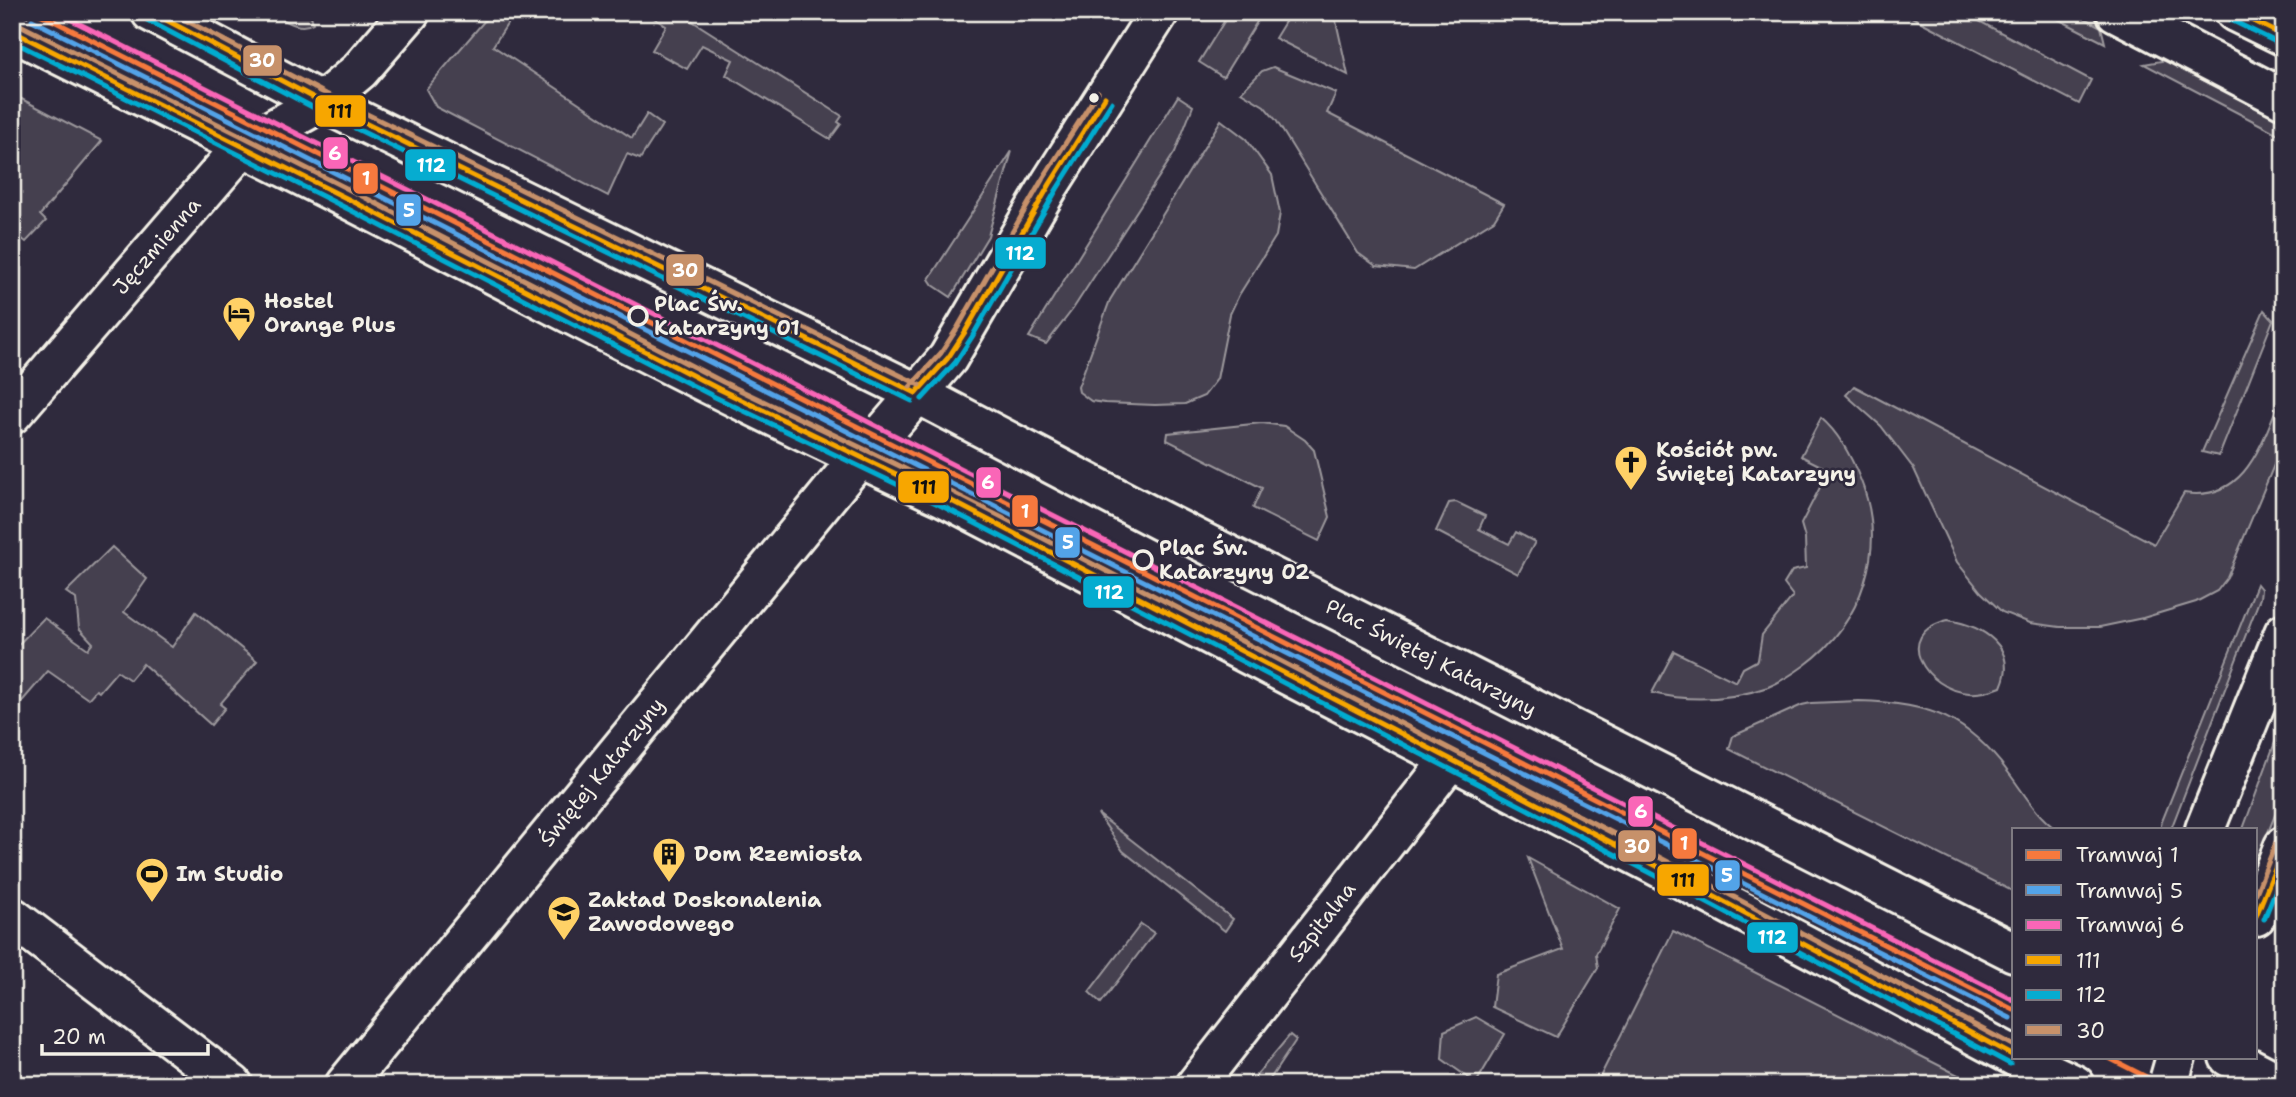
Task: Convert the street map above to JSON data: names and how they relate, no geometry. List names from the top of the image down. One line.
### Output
{"streets":{"street":["Jęczmienna","Plac Świętej Katarzyny","Świętej Katarzyny","Szpitalna"]},"crossings":[["Jęczmienna","Plac Świętej Katarzyny"],["Plac Świętej Katarzyny","Świętej Katarzyny"]],"places":{"other":["Plac Św. Katarzyny 01","Plac Św. Katarzyny 02"],"hotel":["Hostel Orange Plus"],"church":["Kościół pw. Świętej Katarzyny"],"building":["Dom Rzemiosła"],"sports":["Im Studio"],"school or university":["Zakład Doskonalenia Zawodowego"]},"lines":["tram line 1","tram line 6","transit line 111","transit line 30","tram line 5","transit line 112"],"legend":["Tramwaj 1","Tramwaj 5","Tramwaj 6","111","112","30"],"scale_bar":"20 m"}
